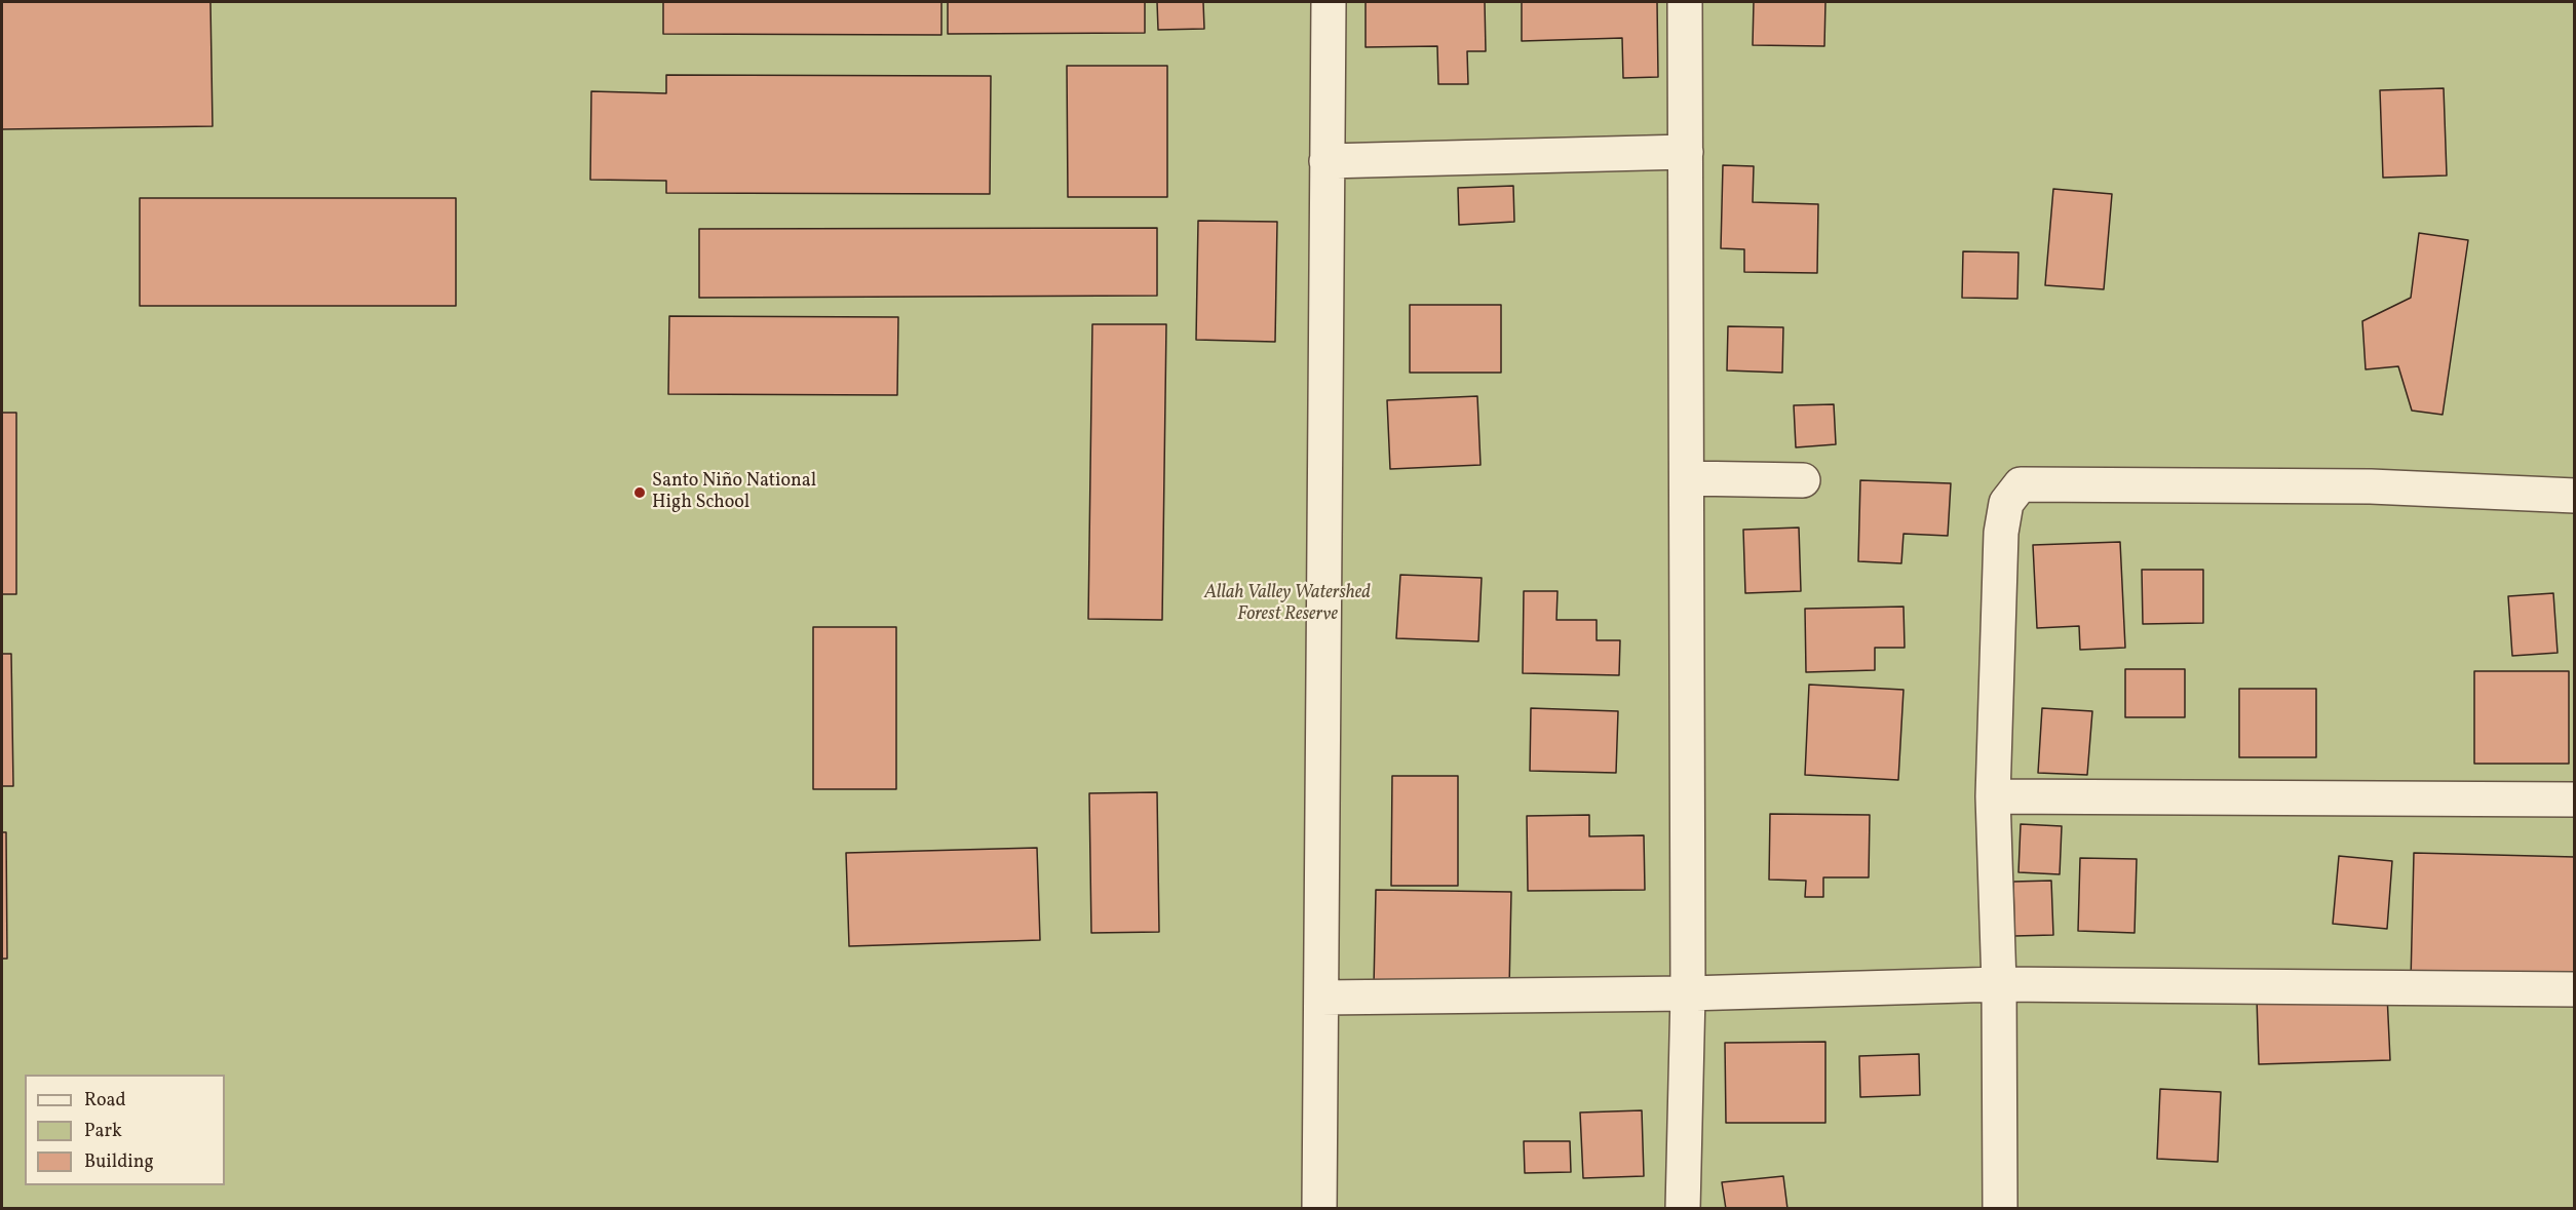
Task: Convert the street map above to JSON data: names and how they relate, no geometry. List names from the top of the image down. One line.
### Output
{"parks":["Allah Valley Watershed Forest Reserve"],"places":["Santo Niño National High School"],"legend":["Road","Park","Building"]}
